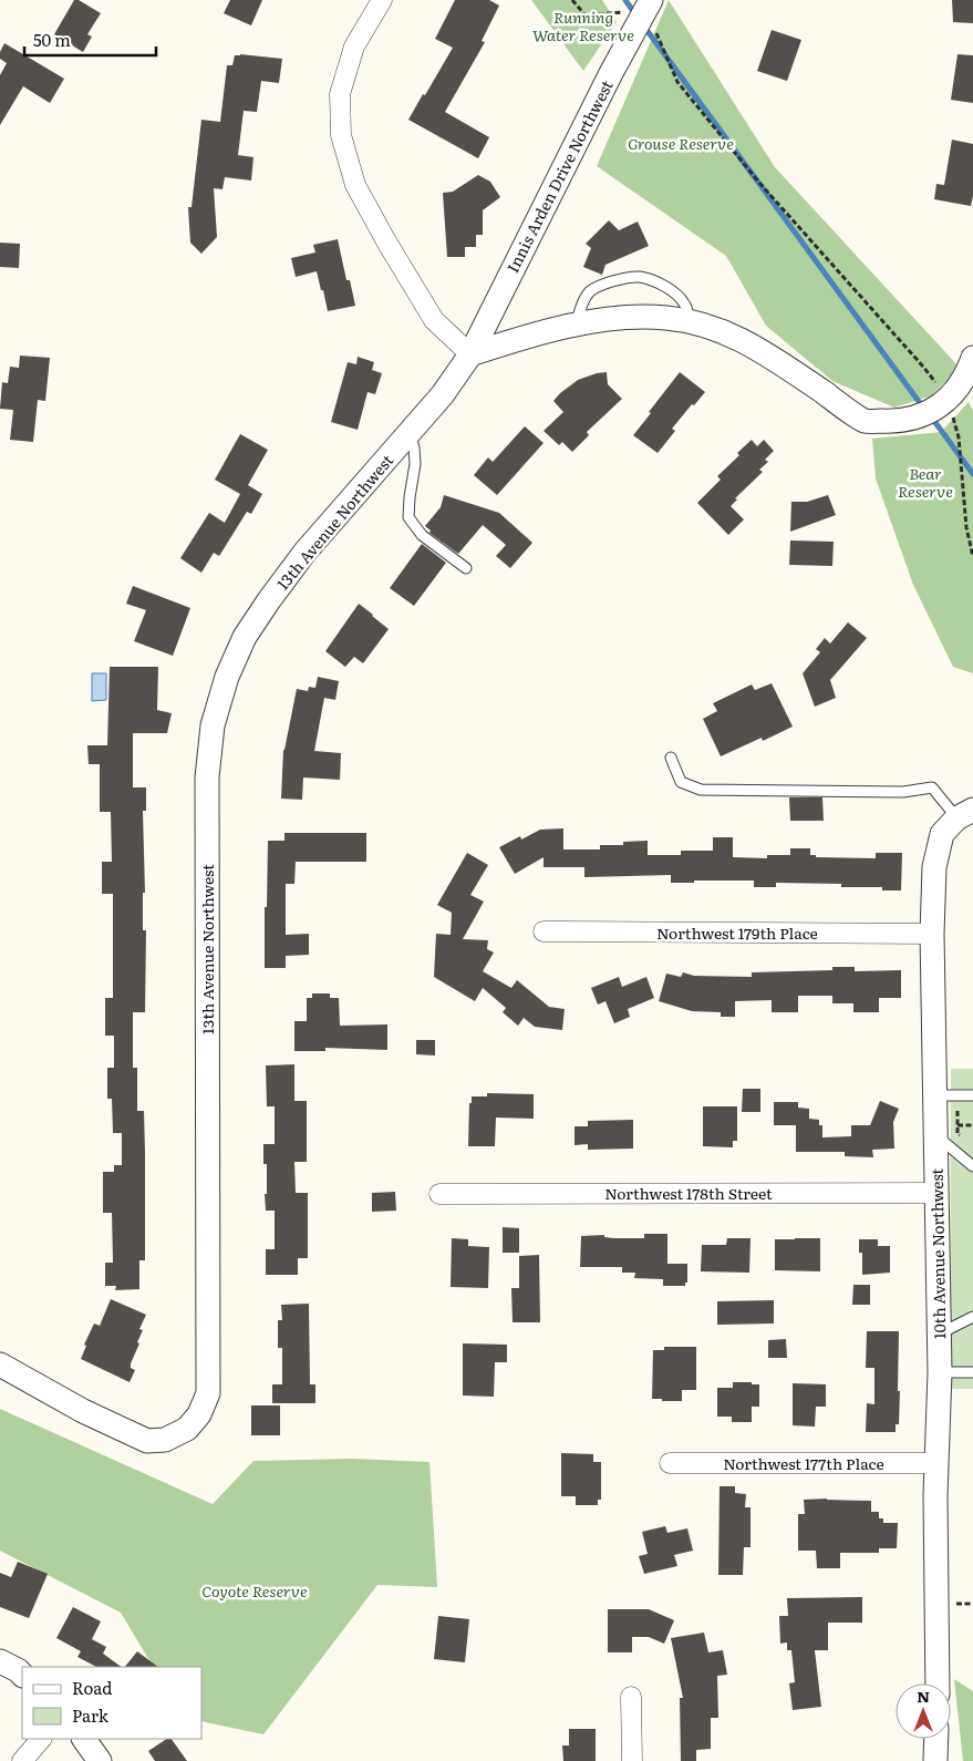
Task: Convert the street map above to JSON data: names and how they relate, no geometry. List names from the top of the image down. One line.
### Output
{"streets":{"street":["Innis Arden Drive Northwest","13th Avenue Northwest","Northwest 179th Place","Northwest 178th Street","10th Avenue Northwest","Northwest 177th Place"]},"crossings":[["Innis Arden Drive Northwest","13th Avenue Northwest"],["Northwest 179th Place","10th Avenue Northwest"],["Northwest 178th Street","10th Avenue Northwest"],["10th Avenue Northwest","Northwest 177th Place"]],"parks":["Running Water Reserve","Grouse Reserve","Bear Reserve","Coyote Reserve"],"legend":["Road","Park"],"scale_bar":"50 m","north":"top"}
